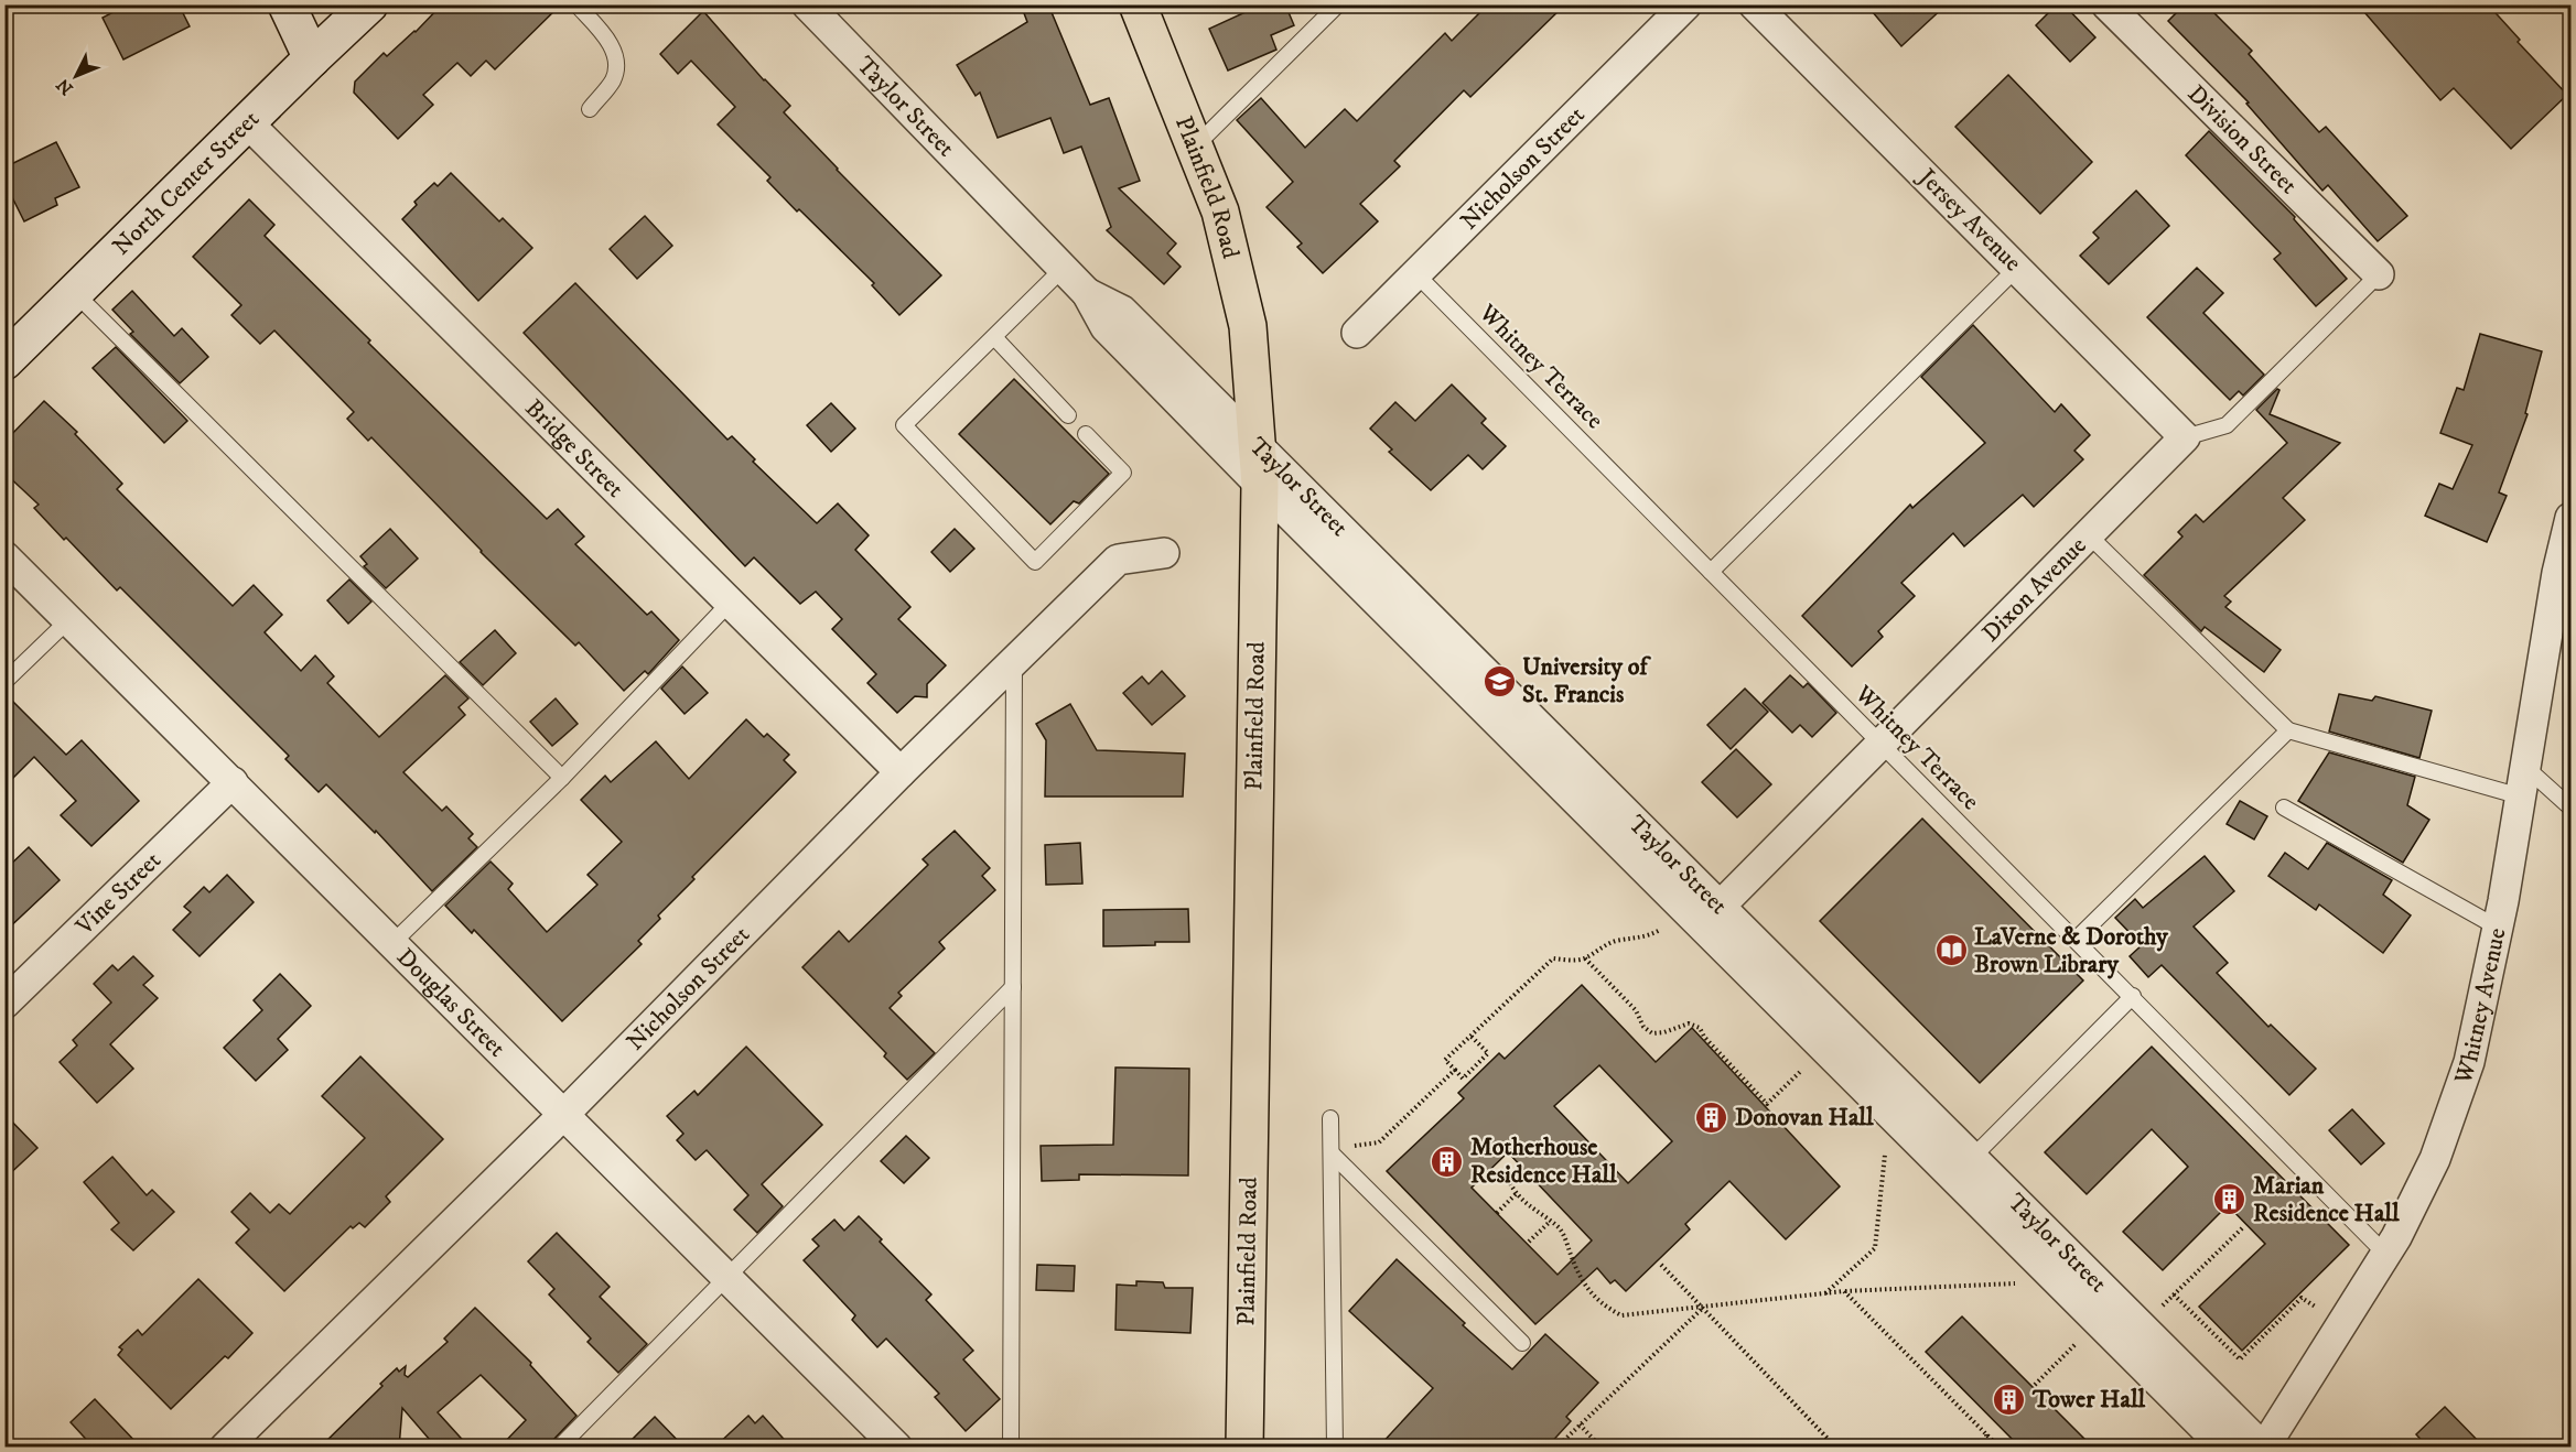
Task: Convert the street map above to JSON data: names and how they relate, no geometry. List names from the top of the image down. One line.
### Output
{"streets":{"main road":["Plainfield Road"],"street":["Taylor Street","Division Street","Nicholson Street","North Center Street","Jersey Avenue","Bridge Street","Dixon Avenue","Vine Street","Douglas Street","Whitney Avenue"],"lane":["Whitney Terrace"]},"crossings":[["Taylor Street","Plainfield Road"],["Taylor Street","Dixon Avenue"],["Taylor Street","Whitney Avenue"],["Division Street","Dixon Avenue"],["Nicholson Street","Whitney Terrace"],["Nicholson Street","Bridge Street"],["Nicholson Street","Douglas Street"],["North Center Street","Bridge Street"],["Jersey Avenue","Dixon Avenue"],["Whitney Terrace","Dixon Avenue"],["Whitney Terrace","Whitney Avenue"],["Vine Street","Douglas Street"]],"places":{"school or university":["University of St. Francis"],"library":["LaVerne & Dorothy Brown Library"],"building":["Donovan Hall","Motherhouse Residence Hall","Marian Residence Hall","Tower Hall"]},"north":"bottom left"}
